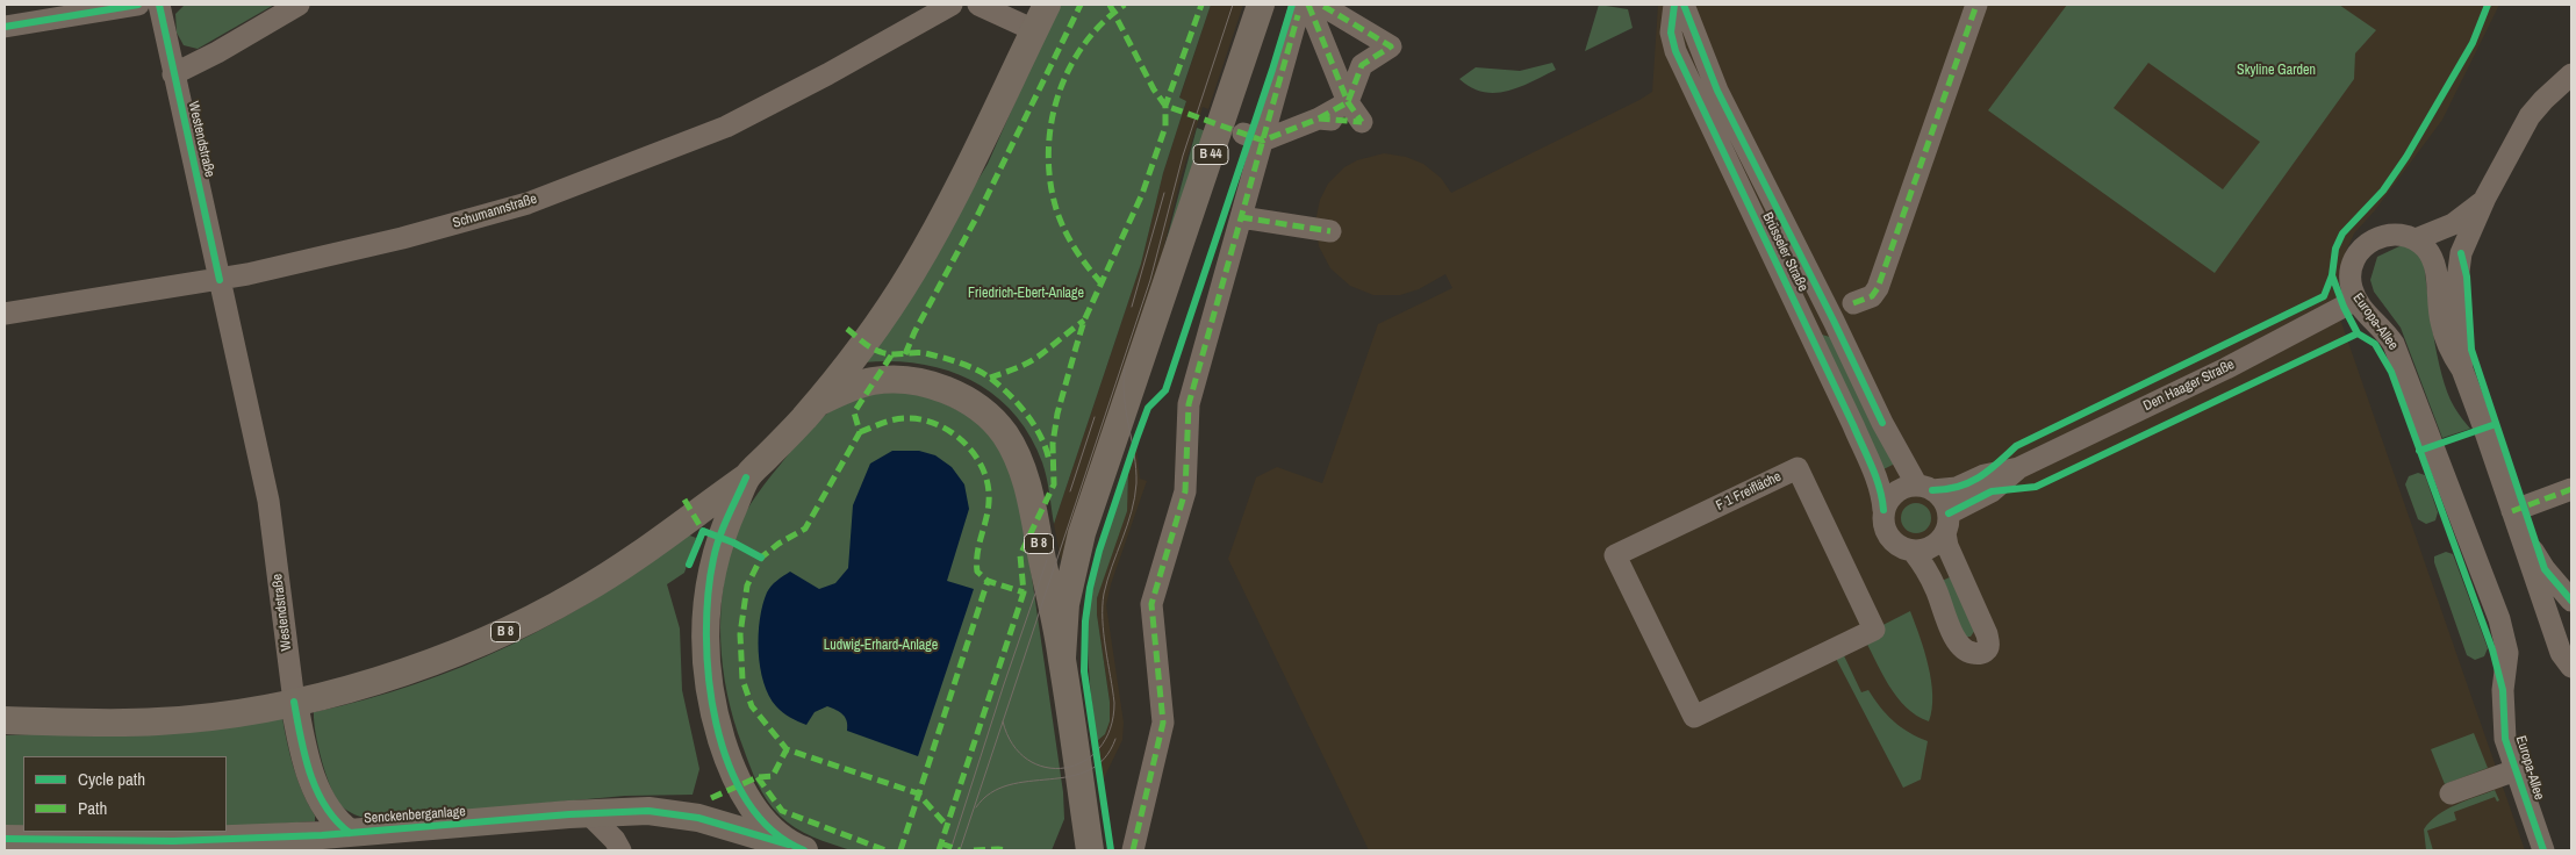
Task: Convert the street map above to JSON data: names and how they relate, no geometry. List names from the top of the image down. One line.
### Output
{"streets":{"main road":["Westendstraße","B 44","B 8","Senckenberganlage"],"street":["Schumannstraße","Brüsseler Straße","Europa-Allee","Den Haager Straße","F 1 Freifläche"]},"crossings":[["Westendstraße","Schumannstraße"],["Westendstraße","B 8"],["Westendstraße","Senckenberganlage"],["B 44","B 8"],["Brüsseler Straße","Den Haager Straße"],["Europa-Allee","Den Haager Straße"]],"parks":["Skyline Garden","Friedrich-Ebert-Anlage","Ludwig-Erhard-Anlage"],"legend":["Cycle path","Path"]}
